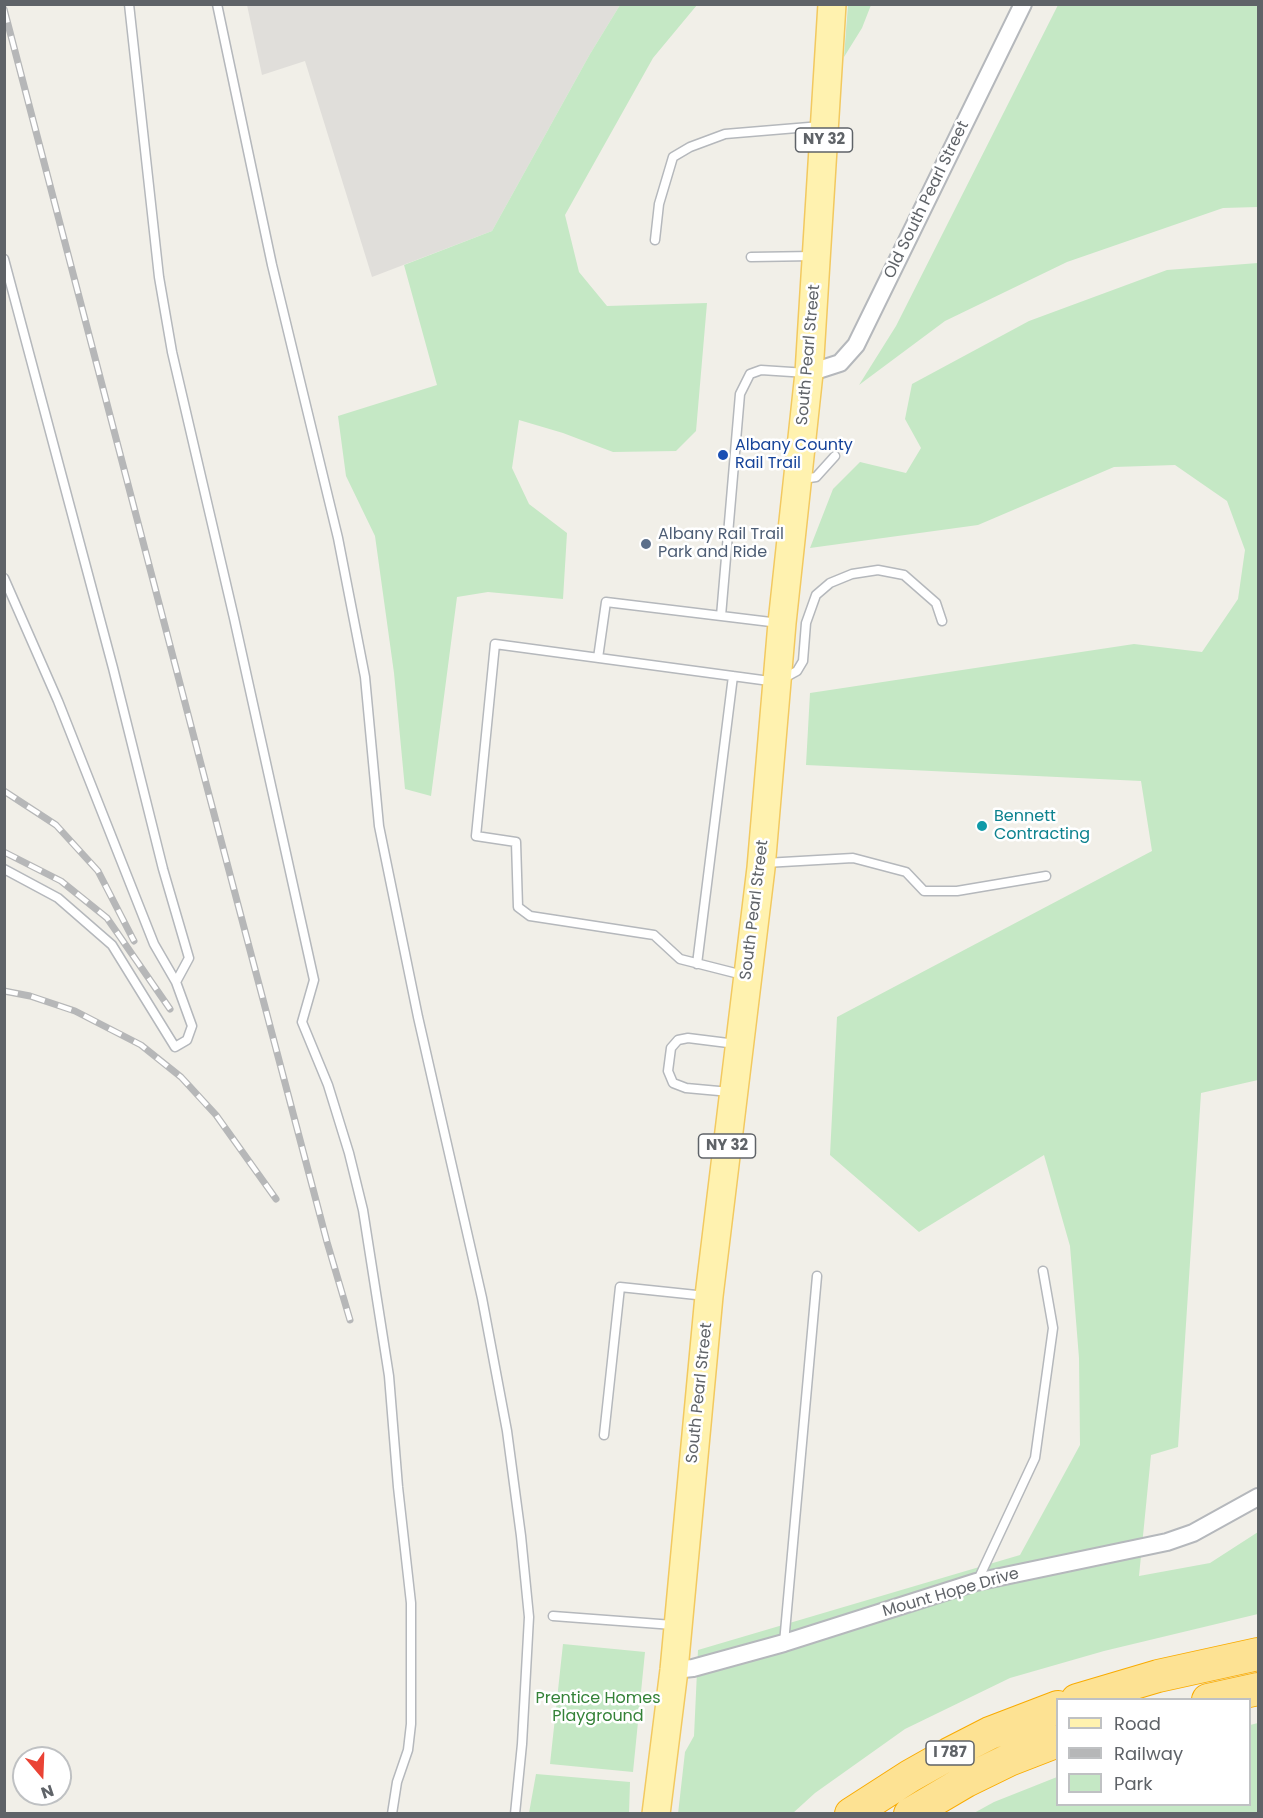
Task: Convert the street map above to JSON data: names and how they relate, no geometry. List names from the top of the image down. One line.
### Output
{"streets":{"highway":["I 787"],"main road":["NY 32","South Pearl Street"],"street":["Old South Pearl Street","Mount Hope Drive"]},"crossings":[["Old South Pearl Street","South Pearl Street"],["South Pearl Street","Mount Hope Drive"]],"parks":["Prentice Homes Playground"],"places":["Albany County Rail Trail","Albany Rail Trail Park and Ride","Bennett Contracting"],"legend":["Road","Railway","Park"],"north":"bottom"}
